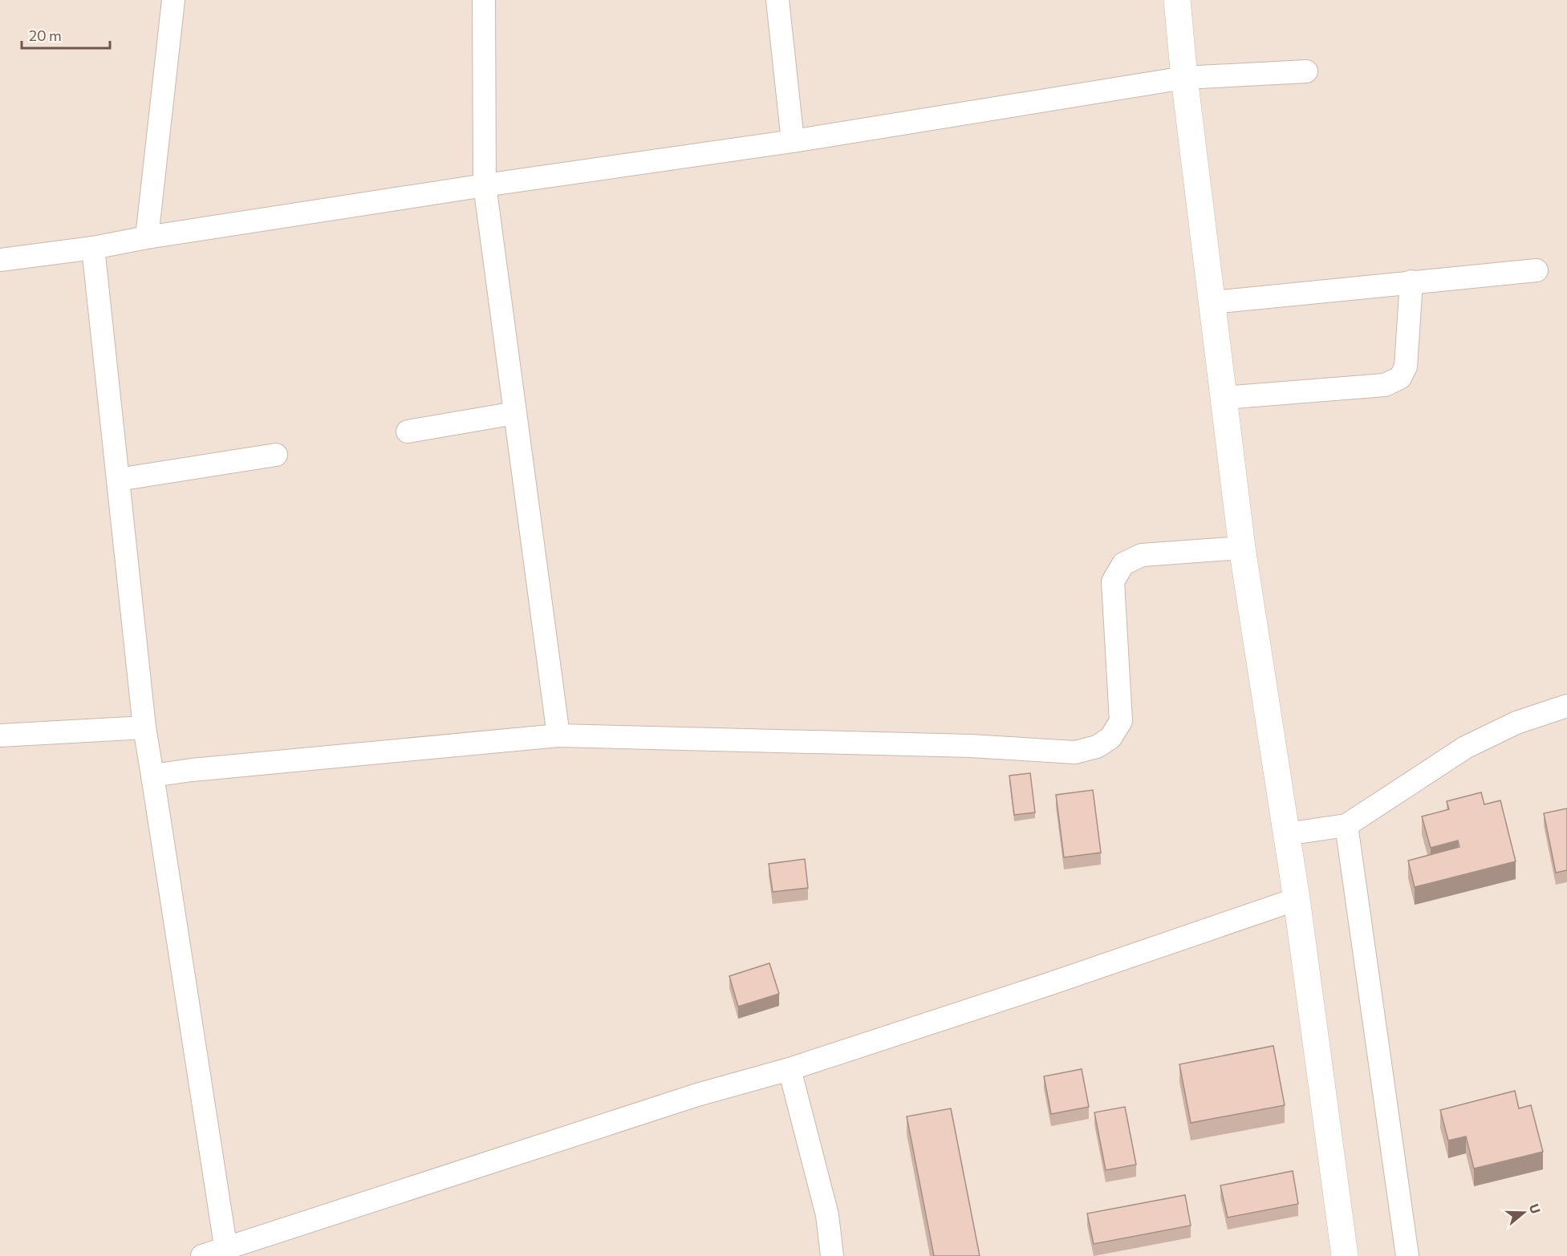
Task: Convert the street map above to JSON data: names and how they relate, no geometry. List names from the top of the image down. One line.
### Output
{"scale_bar":"20 m","north":"right"}
